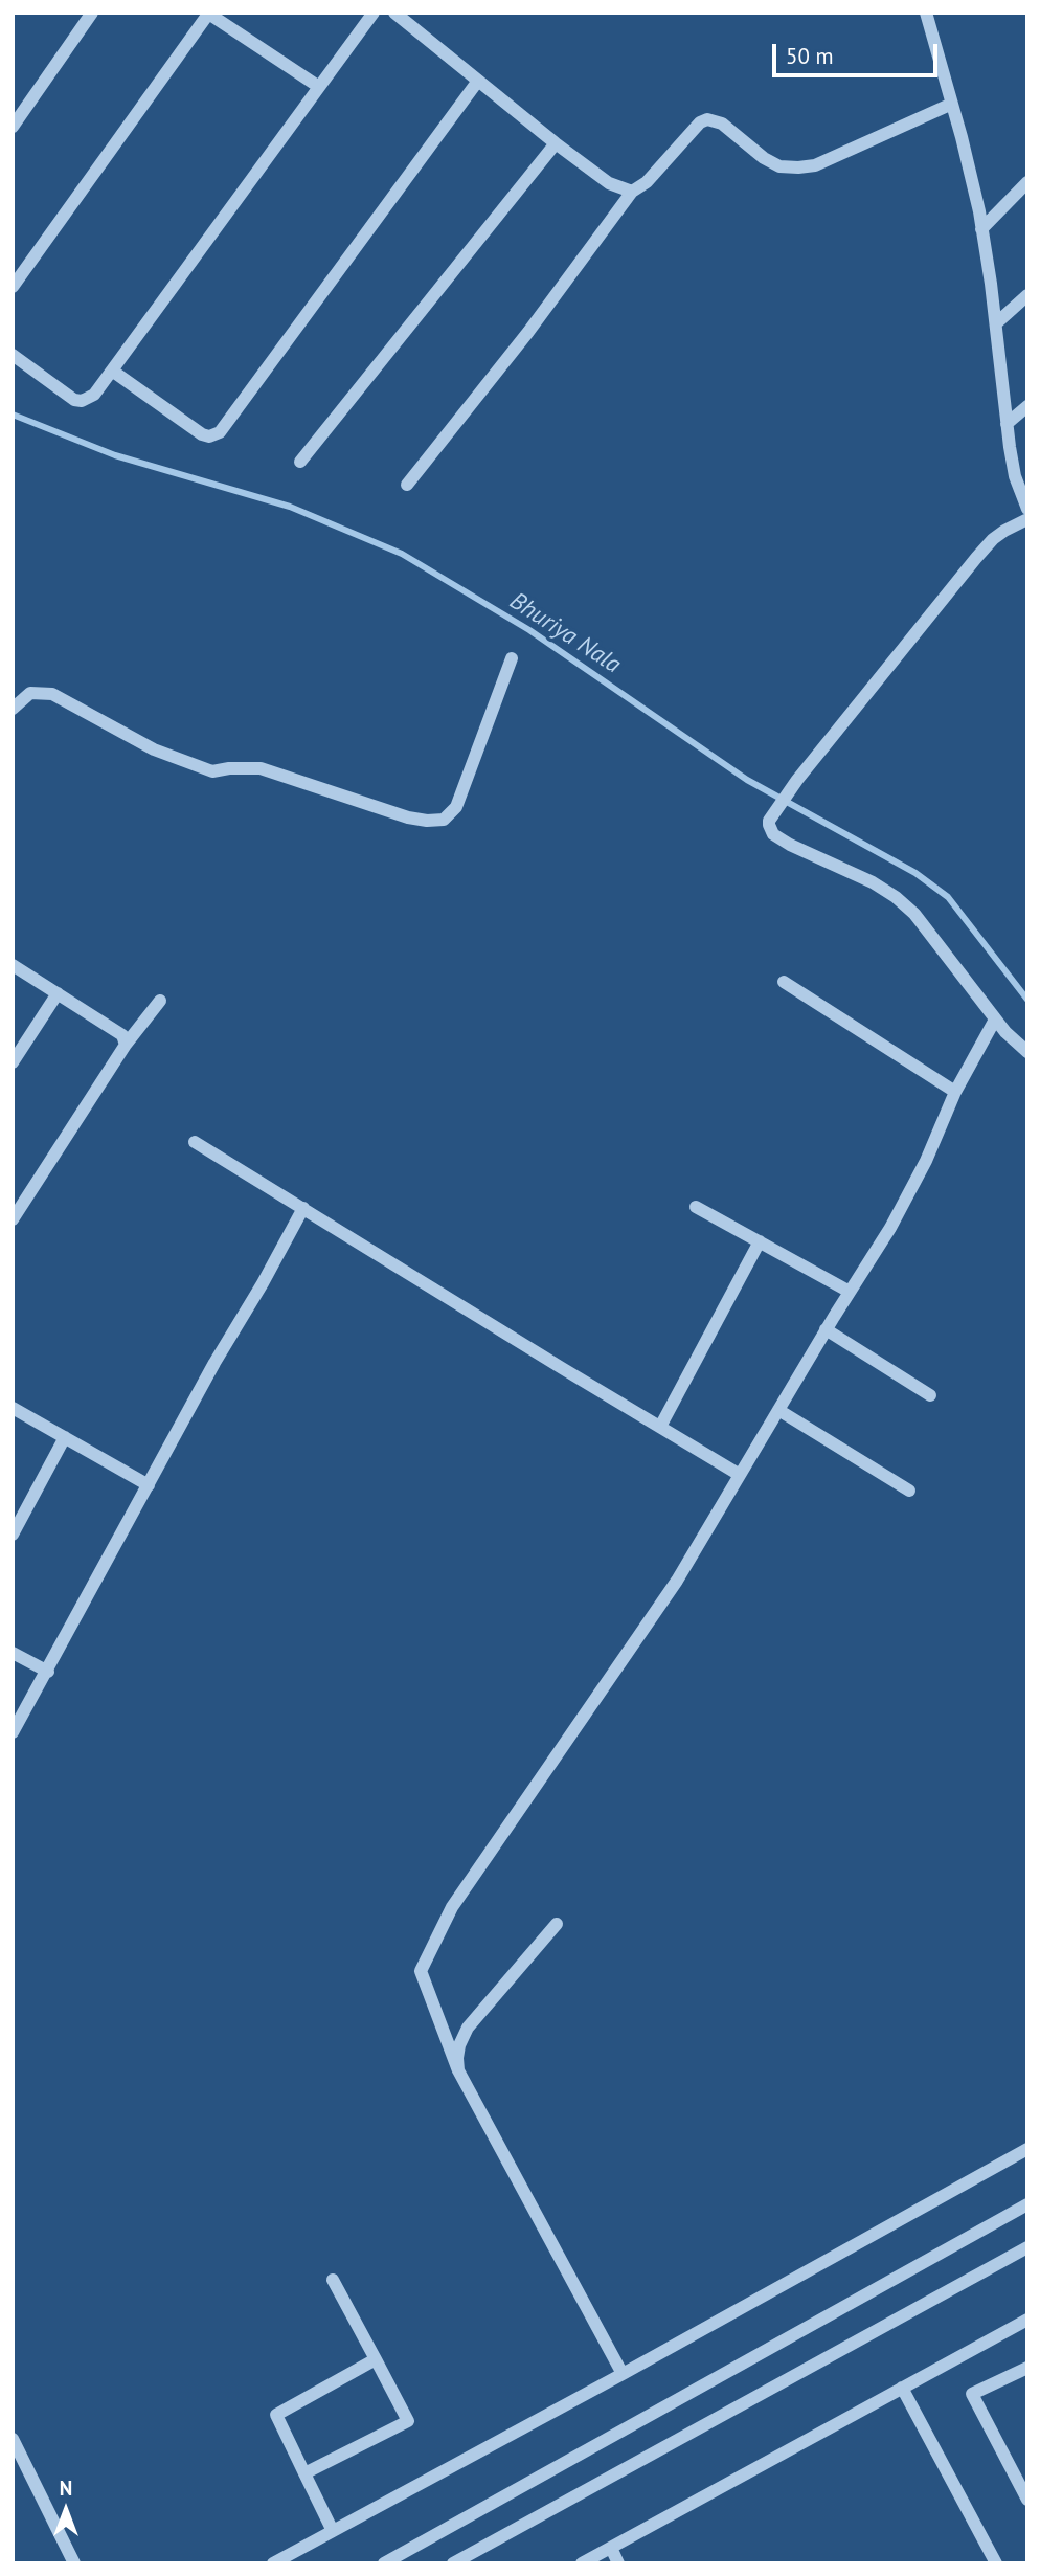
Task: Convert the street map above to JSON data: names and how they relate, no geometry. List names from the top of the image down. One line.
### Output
{"water":["Bhuriya Nala"],"scale_bar":"50 m","north":"top"}
